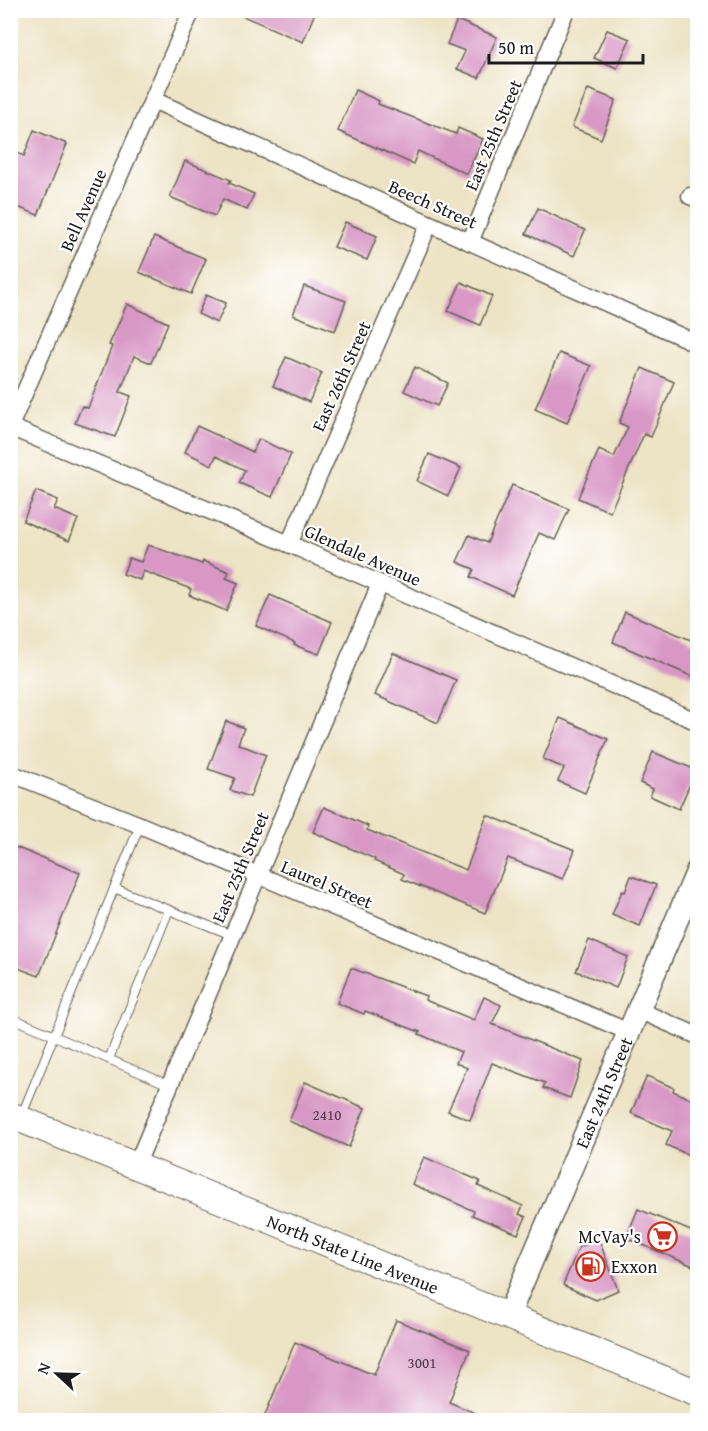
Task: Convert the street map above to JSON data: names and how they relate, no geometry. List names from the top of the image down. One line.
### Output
{"streets":{"main road":["East 24th Street","North State Line Avenue"],"street":["East 25th Street","Beech Street","Bell Avenue","East 26th Street","Glendale Avenue","Laurel Street"]},"crossings":[["East 25th Street","Beech Street"],["East 25th Street","Glendale Avenue"],["East 25th Street","Laurel Street"],["East 25th Street","North State Line Avenue"],["Beech Street","Bell Avenue"],["Beech Street","East 26th Street"],["Bell Avenue","Glendale Avenue"],["East 26th Street","Glendale Avenue"],["Laurel Street","East 24th Street"],["East 24th Street","North State Line Avenue"]],"places":{"supermarket":["McVay's"],"fuel station":["Exxon"]},"house_numbers":["2410","3001"],"scale_bar":"50 m","north":"left"}
